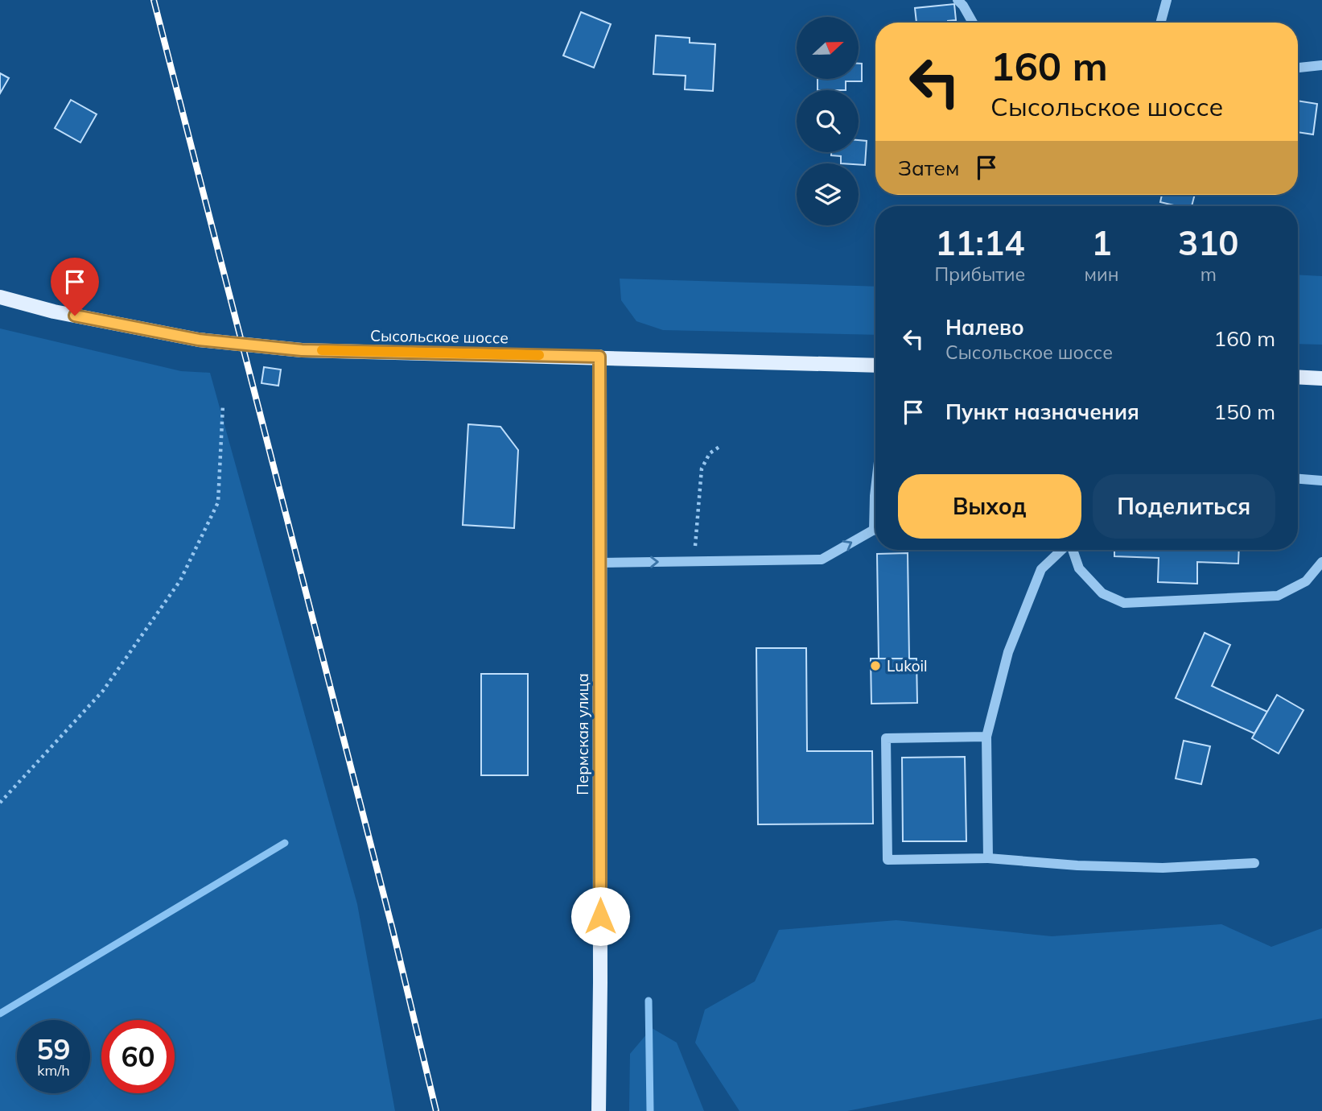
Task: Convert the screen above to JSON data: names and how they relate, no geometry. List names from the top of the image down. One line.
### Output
{"streets":{"main road":["Сысольское шоссе","Пермская улица"]},"crossings":[["Сысольское шоссе","Пермская улица"]],"places":["Lukoil"],"north":"right","page":{"turn":["160 m","Сысольское шоссе"],"then":"Затем","eta":["11:14","Прибытие","1","мин","310","m"],"list":[{"name":"Налево","note":"Сысольское шоссе","value":"160 m"},{"name":"Пункт назначения","value":"150 m"}],"buttons":["Выход","Поделиться"],"speed":"59 km/h","limit":"60"}}
